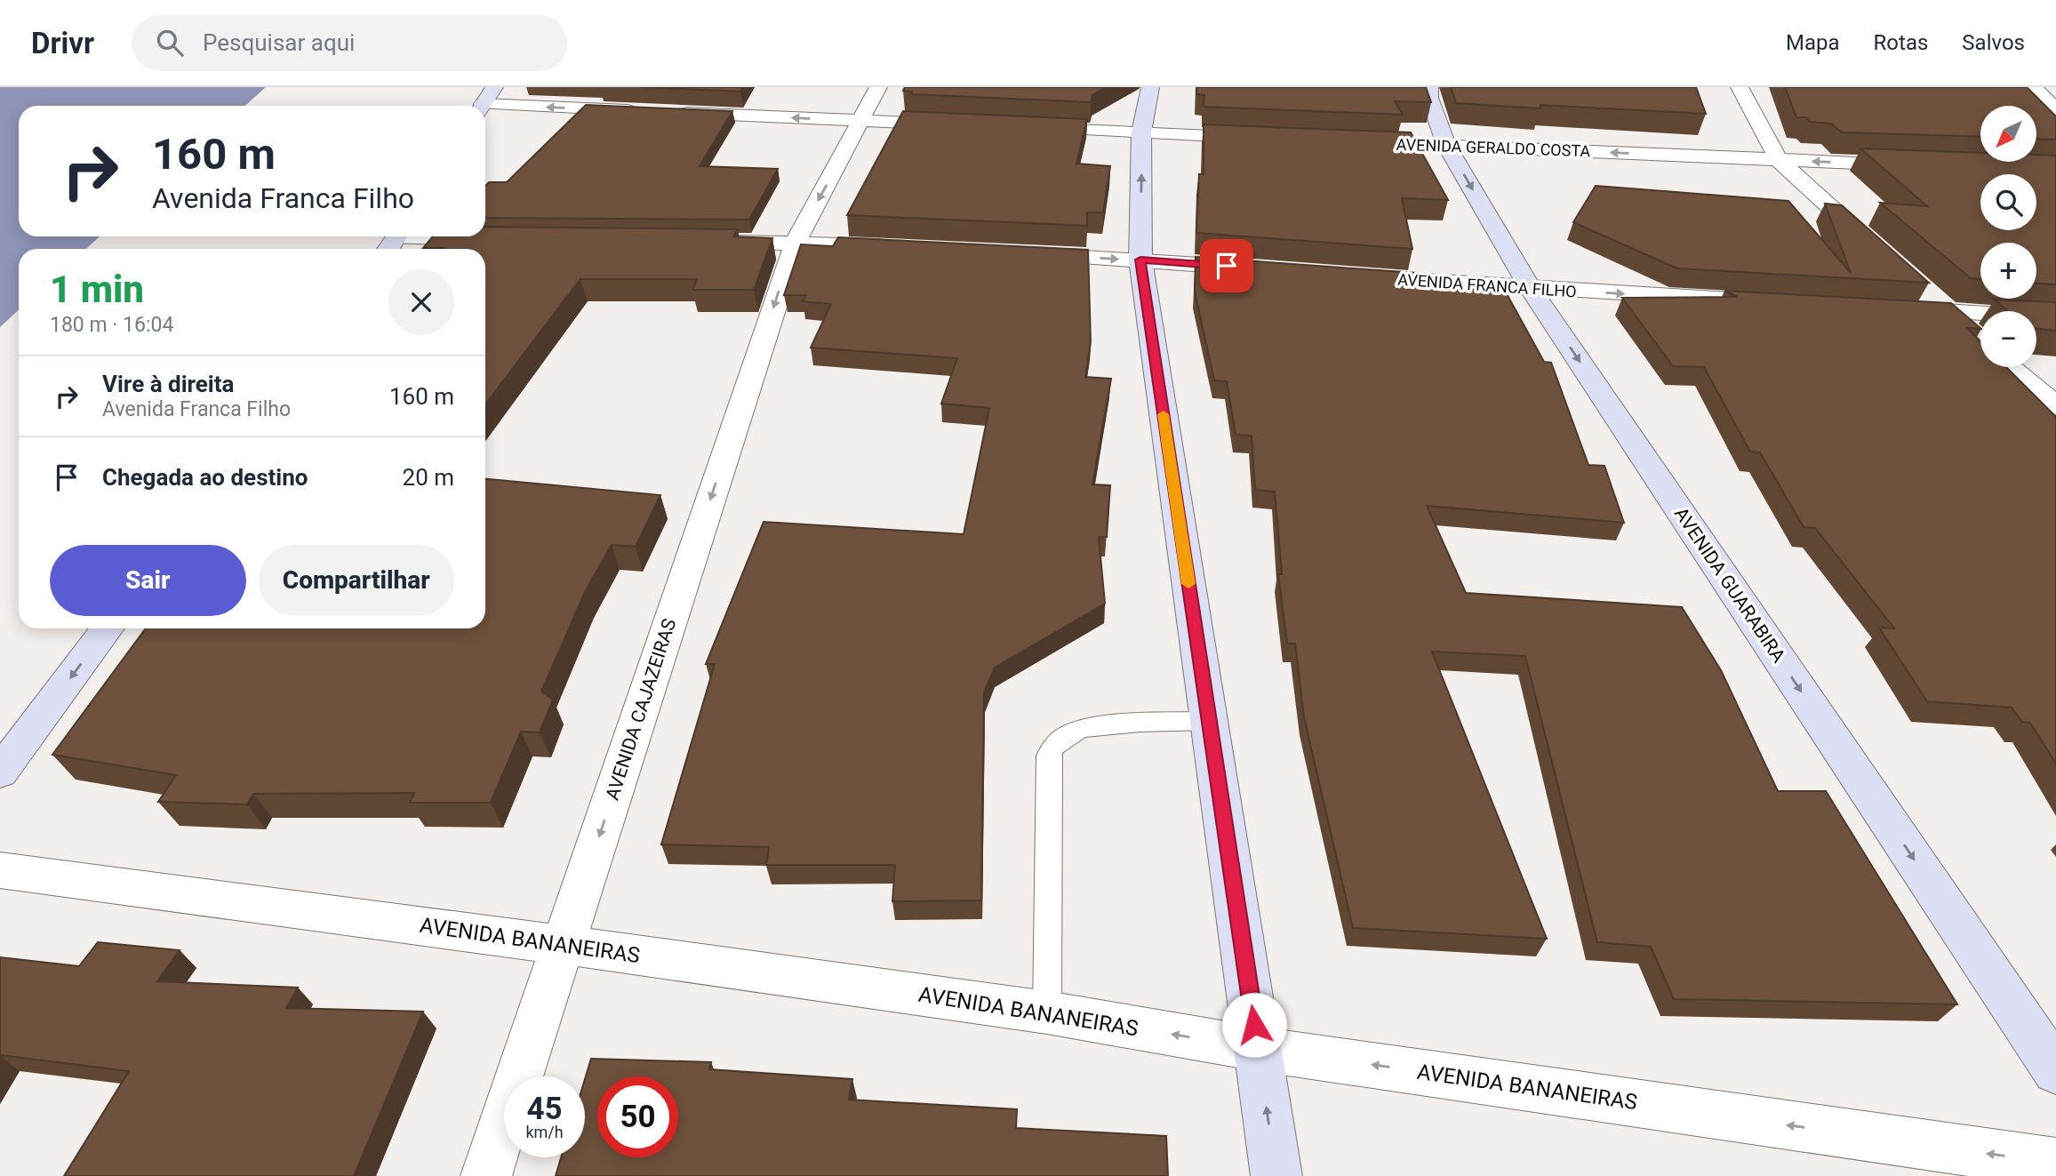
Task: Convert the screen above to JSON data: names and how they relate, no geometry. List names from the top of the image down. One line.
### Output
{"streets":{"main road":["AVENIDA GUARABIRA"],"street":["AVENIDA GERALDO COSTA","AVENIDA FRANCA FILHO","AVENIDA CAJAZEIRAS","AVENIDA BANANEIRAS"]},"crossings":[["AVENIDA GERALDO COSTA","AVENIDA GUARABIRA"],["AVENIDA FRANCA FILHO","AVENIDA GUARABIRA"],["AVENIDA CAJAZEIRAS","AVENIDA BANANEIRAS"]],"one_way":["AVENIDA GERALDO COSTA","AVENIDA FRANCA FILHO","AVENIDA GUARABIRA","AVENIDA CAJAZEIRAS","AVENIDA BANANEIRAS"],"north":"bottom left","page":{"header":"Drivr","search":"Pesquisar aqui","nav":["Mapa","Rotas","Salvos"],"map_buttons":["+","−"],"turn":["160 m","Avenida Franca Filho"],"heading":["1 min","180 m · 16:04"],"list":[{"name":"Vire à direita","note":"Avenida Franca Filho","value":"160 m"},{"name":"Chegada ao destino","value":"20 m"}],"buttons":["Sair","Compartilhar"],"speed":"45 km/h","limit":"50"}}
